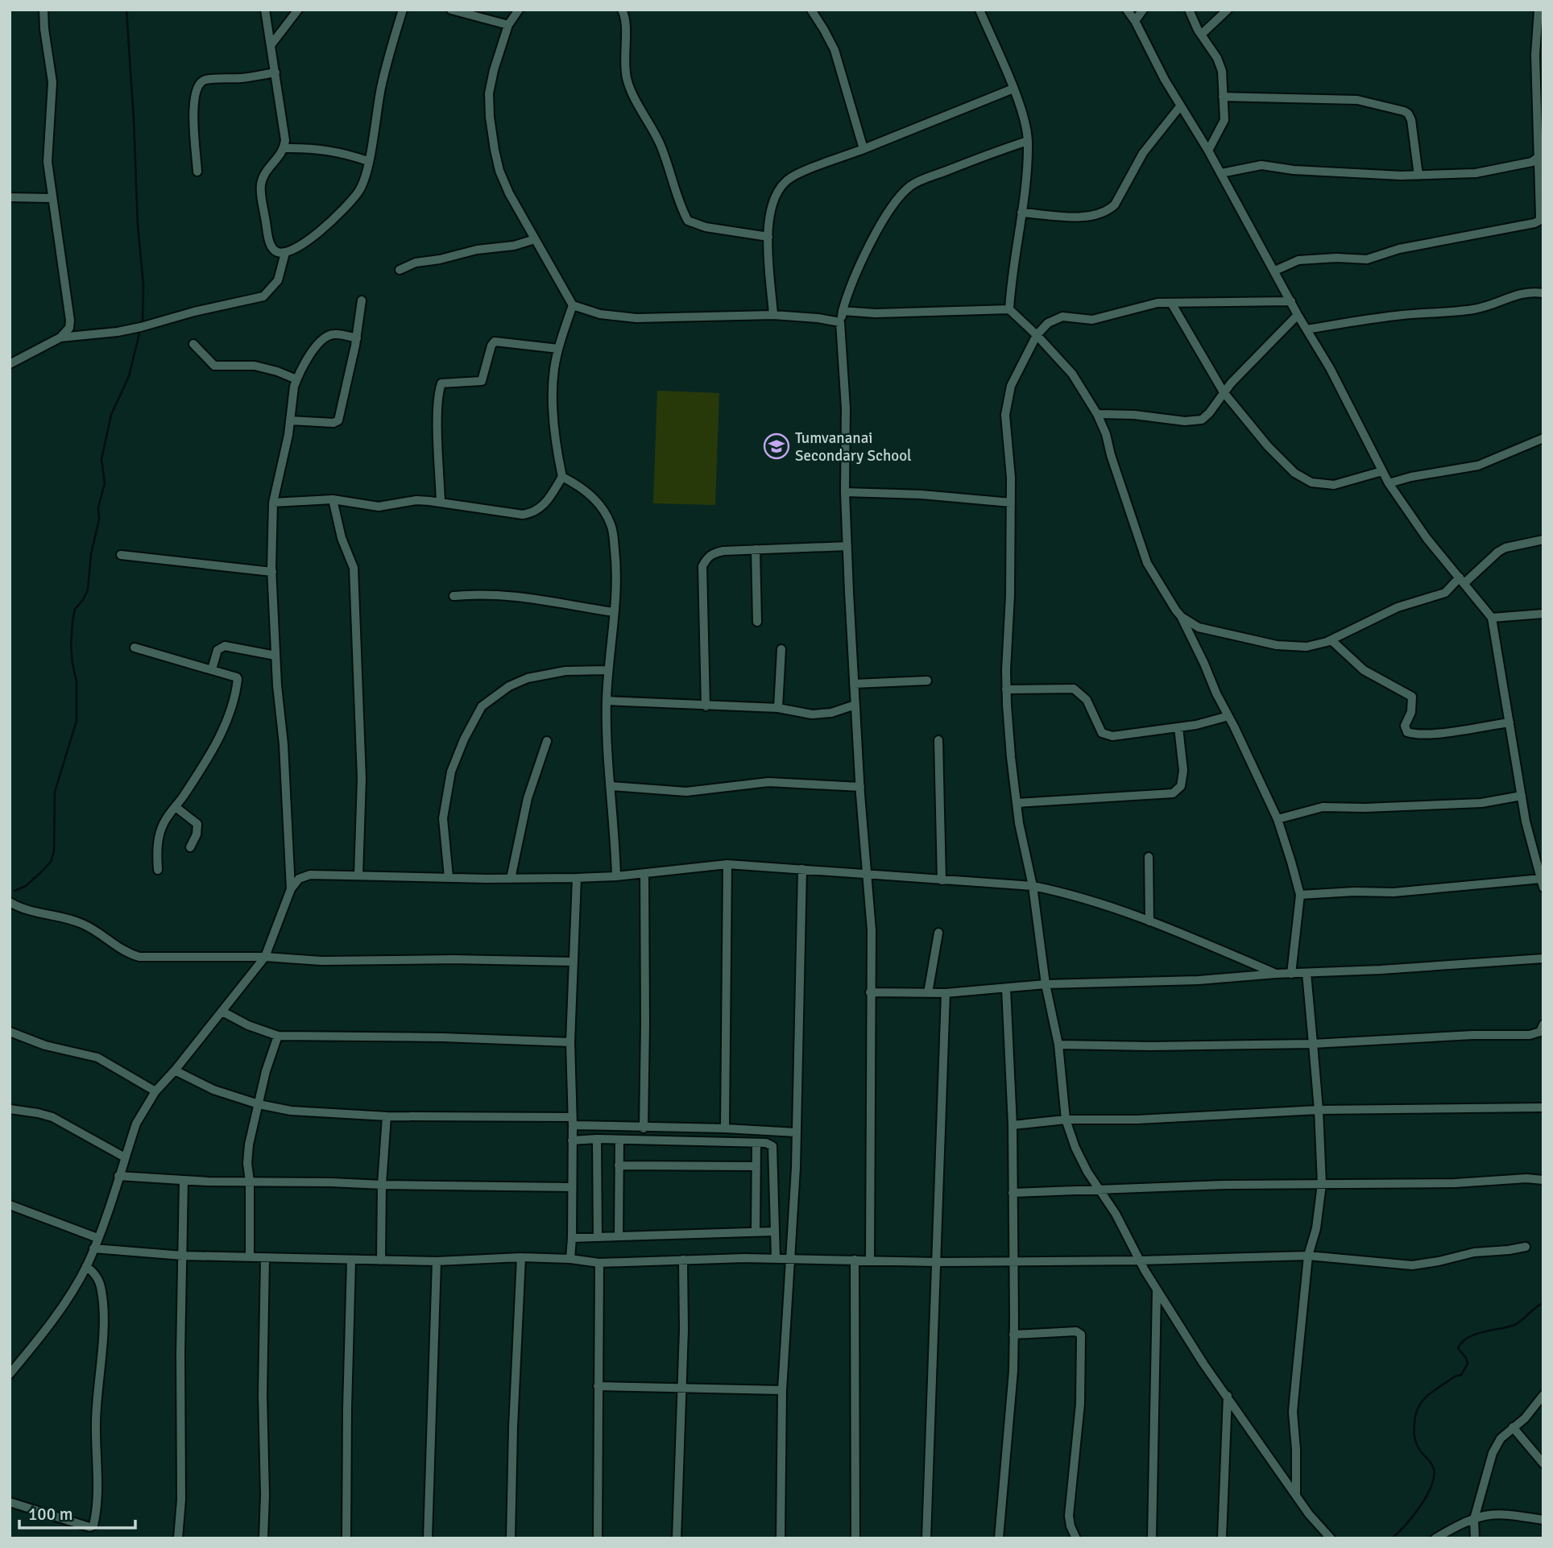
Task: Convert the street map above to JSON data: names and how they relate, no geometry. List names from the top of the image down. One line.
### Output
{"places":{"school or university":["Tumvananai Secondary School"]},"scale_bar":"100 m"}
